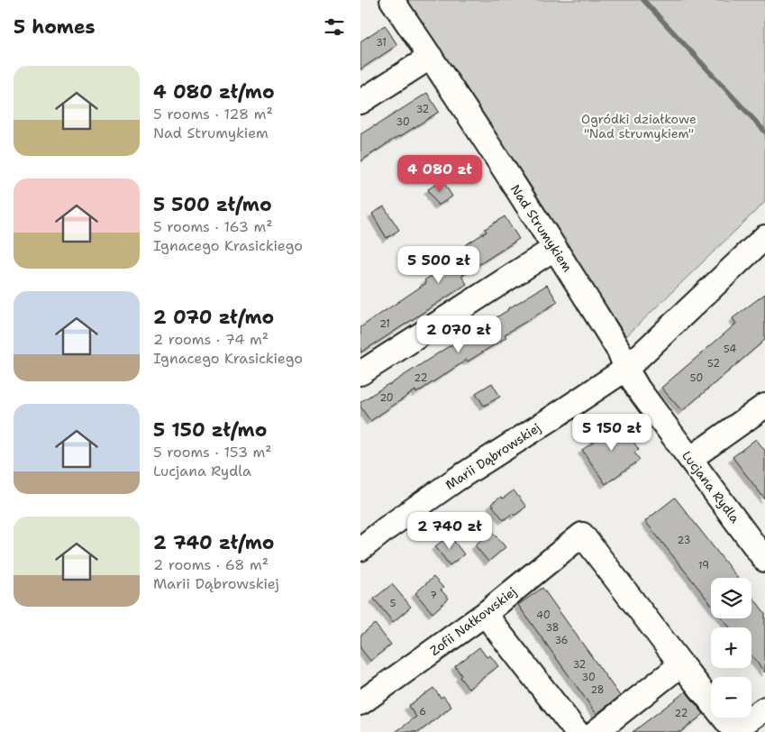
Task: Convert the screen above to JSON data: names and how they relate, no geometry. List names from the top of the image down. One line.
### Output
{"streets":{"street":["Nad Strumykiem","Marii Dąbrowskiej","Lucjana Rydla","Zofii Nałkowskiej"]},"crossings":[["Nad Strumykiem","Marii Dąbrowskiej"],["Nad Strumykiem","Lucjana Rydla"],["Marii Dąbrowskiej","Lucjana Rydla"]],"parks":["Ogródki działkowe \"Nad strumykiem\""],"house_numbers":["31","32","30","21","54","52","22","50","20","23","19","7","5","40","38","36","32","30","28","6","22"],"page":{"heading":"5 homes","list":[{"name":"4 080 zł/mo","note":"5 rooms · 128 m² · Nad Strumykiem"},{"name":"5 500 zł/mo","note":"5 rooms · 163 m² · Ignacego Krasickiego"},{"name":"2 070 zł/mo","note":"2 rooms · 74 m² · Ignacego Krasickiego"},{"name":"5 150 zł/mo","note":"5 rooms · 153 m² · Lucjana Rydla"},{"name":"2 740 zł/mo","note":"2 rooms · 68 m² · Marii Dąbrowskiej"}],"price":["4 080 zł","5 500 zł","2 070 zł","5 150 zł","2 740 zł"],"map_buttons":["+","−"]}}
